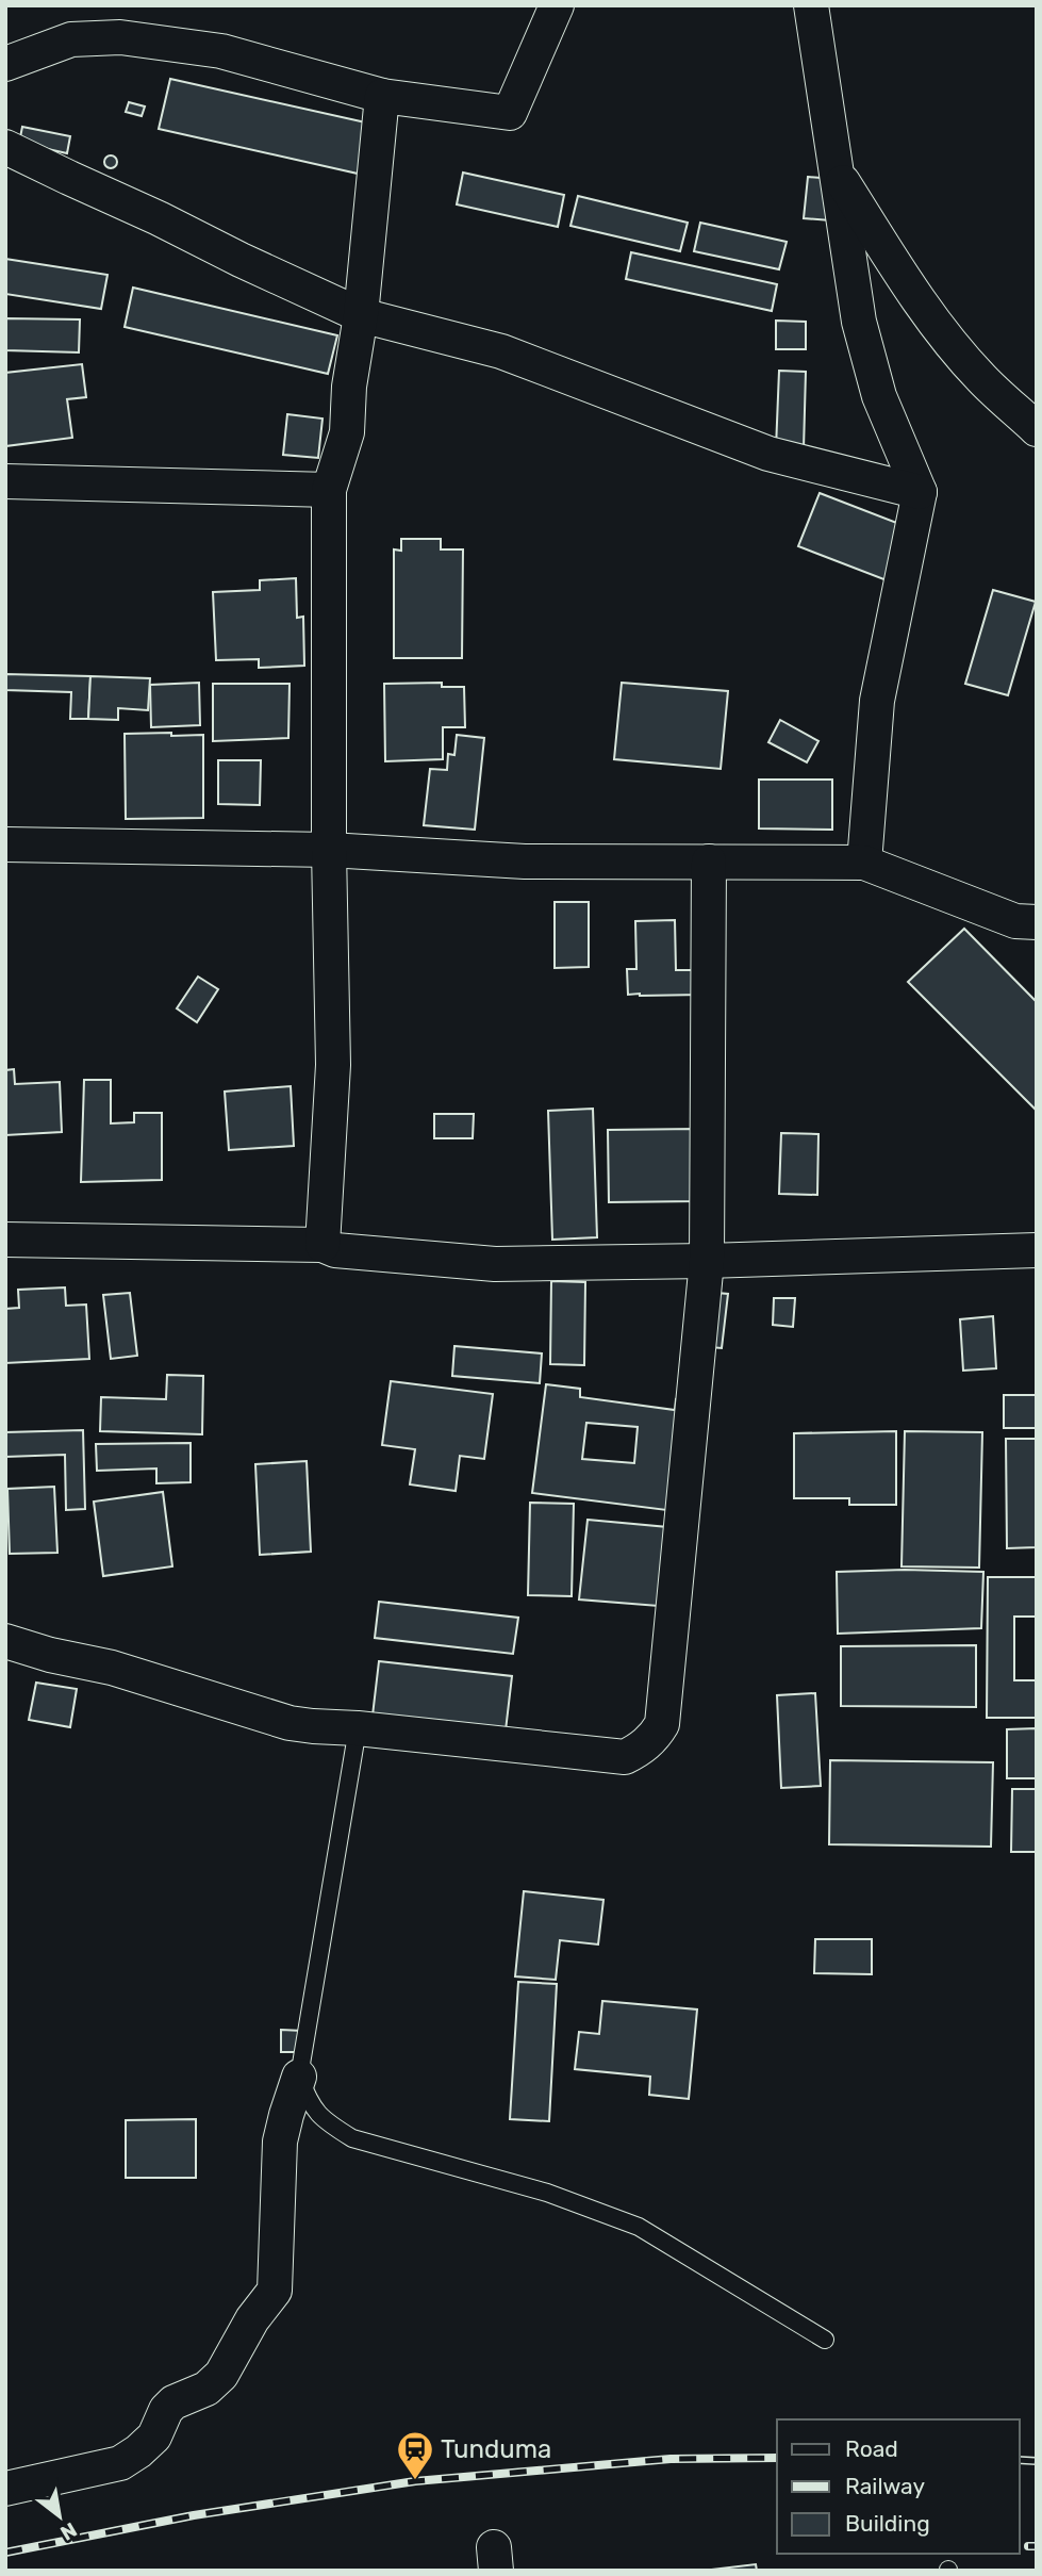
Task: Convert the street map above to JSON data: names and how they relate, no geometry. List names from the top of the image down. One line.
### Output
{"places":{"station":["Tunduma"]},"legend":["Road","Railway","Building"],"north":"bottom right"}
